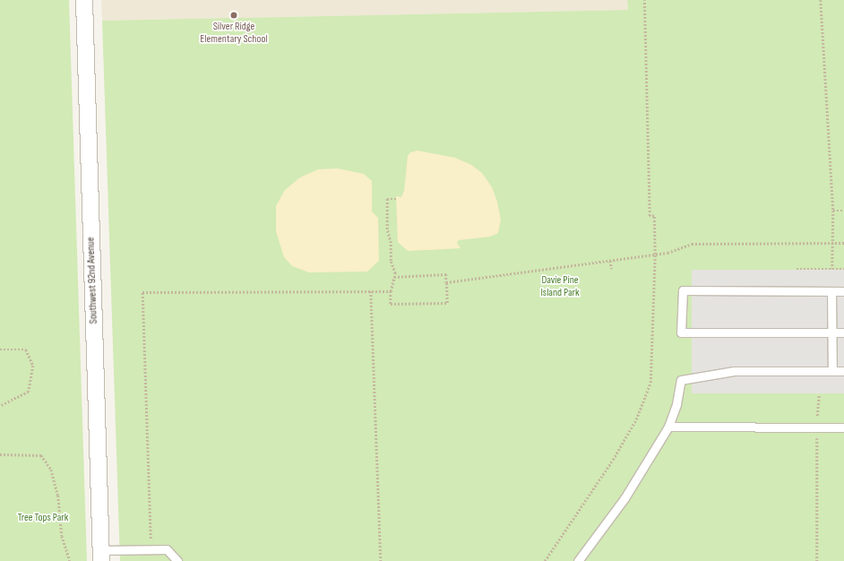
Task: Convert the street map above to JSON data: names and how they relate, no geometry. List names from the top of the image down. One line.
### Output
{"streets":{"street":["Southwest 92nd Avenue"]},"parks":["Davie Pine Island Park","Tree Tops Park"],"places":["Silver Ridge Elementary School"]}
